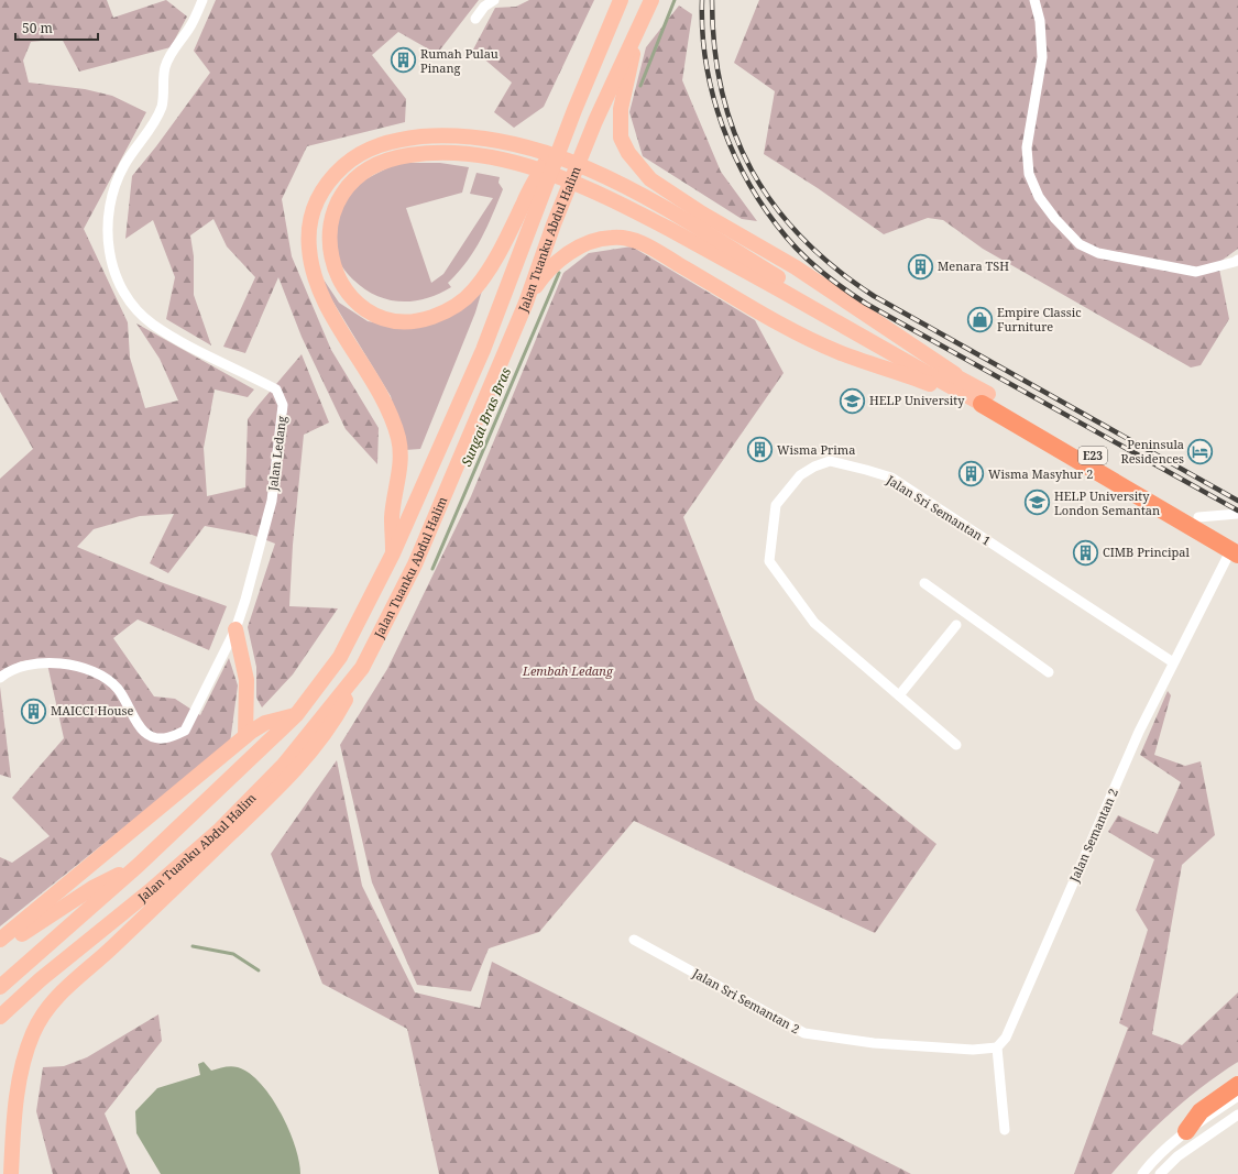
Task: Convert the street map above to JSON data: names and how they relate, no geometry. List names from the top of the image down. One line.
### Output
{"streets":{"highway":["E23"],"main road":["Jalan Tuanku Abdul Halim"],"street":["Jalan Ledang","Jalan Sri Semantan 1","Jalan Semantan 2","Jalan Sri Semantan 2"]},"crossings":[["E23","Jalan Semantan 2"],["Jalan Sri Semantan 1","Jalan Semantan 2"],["Jalan Semantan 2","Jalan Sri Semantan 2"]],"water":["Sungai Bras Bras"],"parks":["Lembah Ledang"],"places":{"building":["Rumah Pulau Pinang","Menara TSH","Wisma Prima","Wisma Masyhur 2","CIMB Principal","MAICCI House"],"shop":["Empire Classic Furniture"],"school or university":["HELP University","HELP University London Semantan"],"hotel":["Peninsula Residences"]},"scale_bar":"50 m"}
